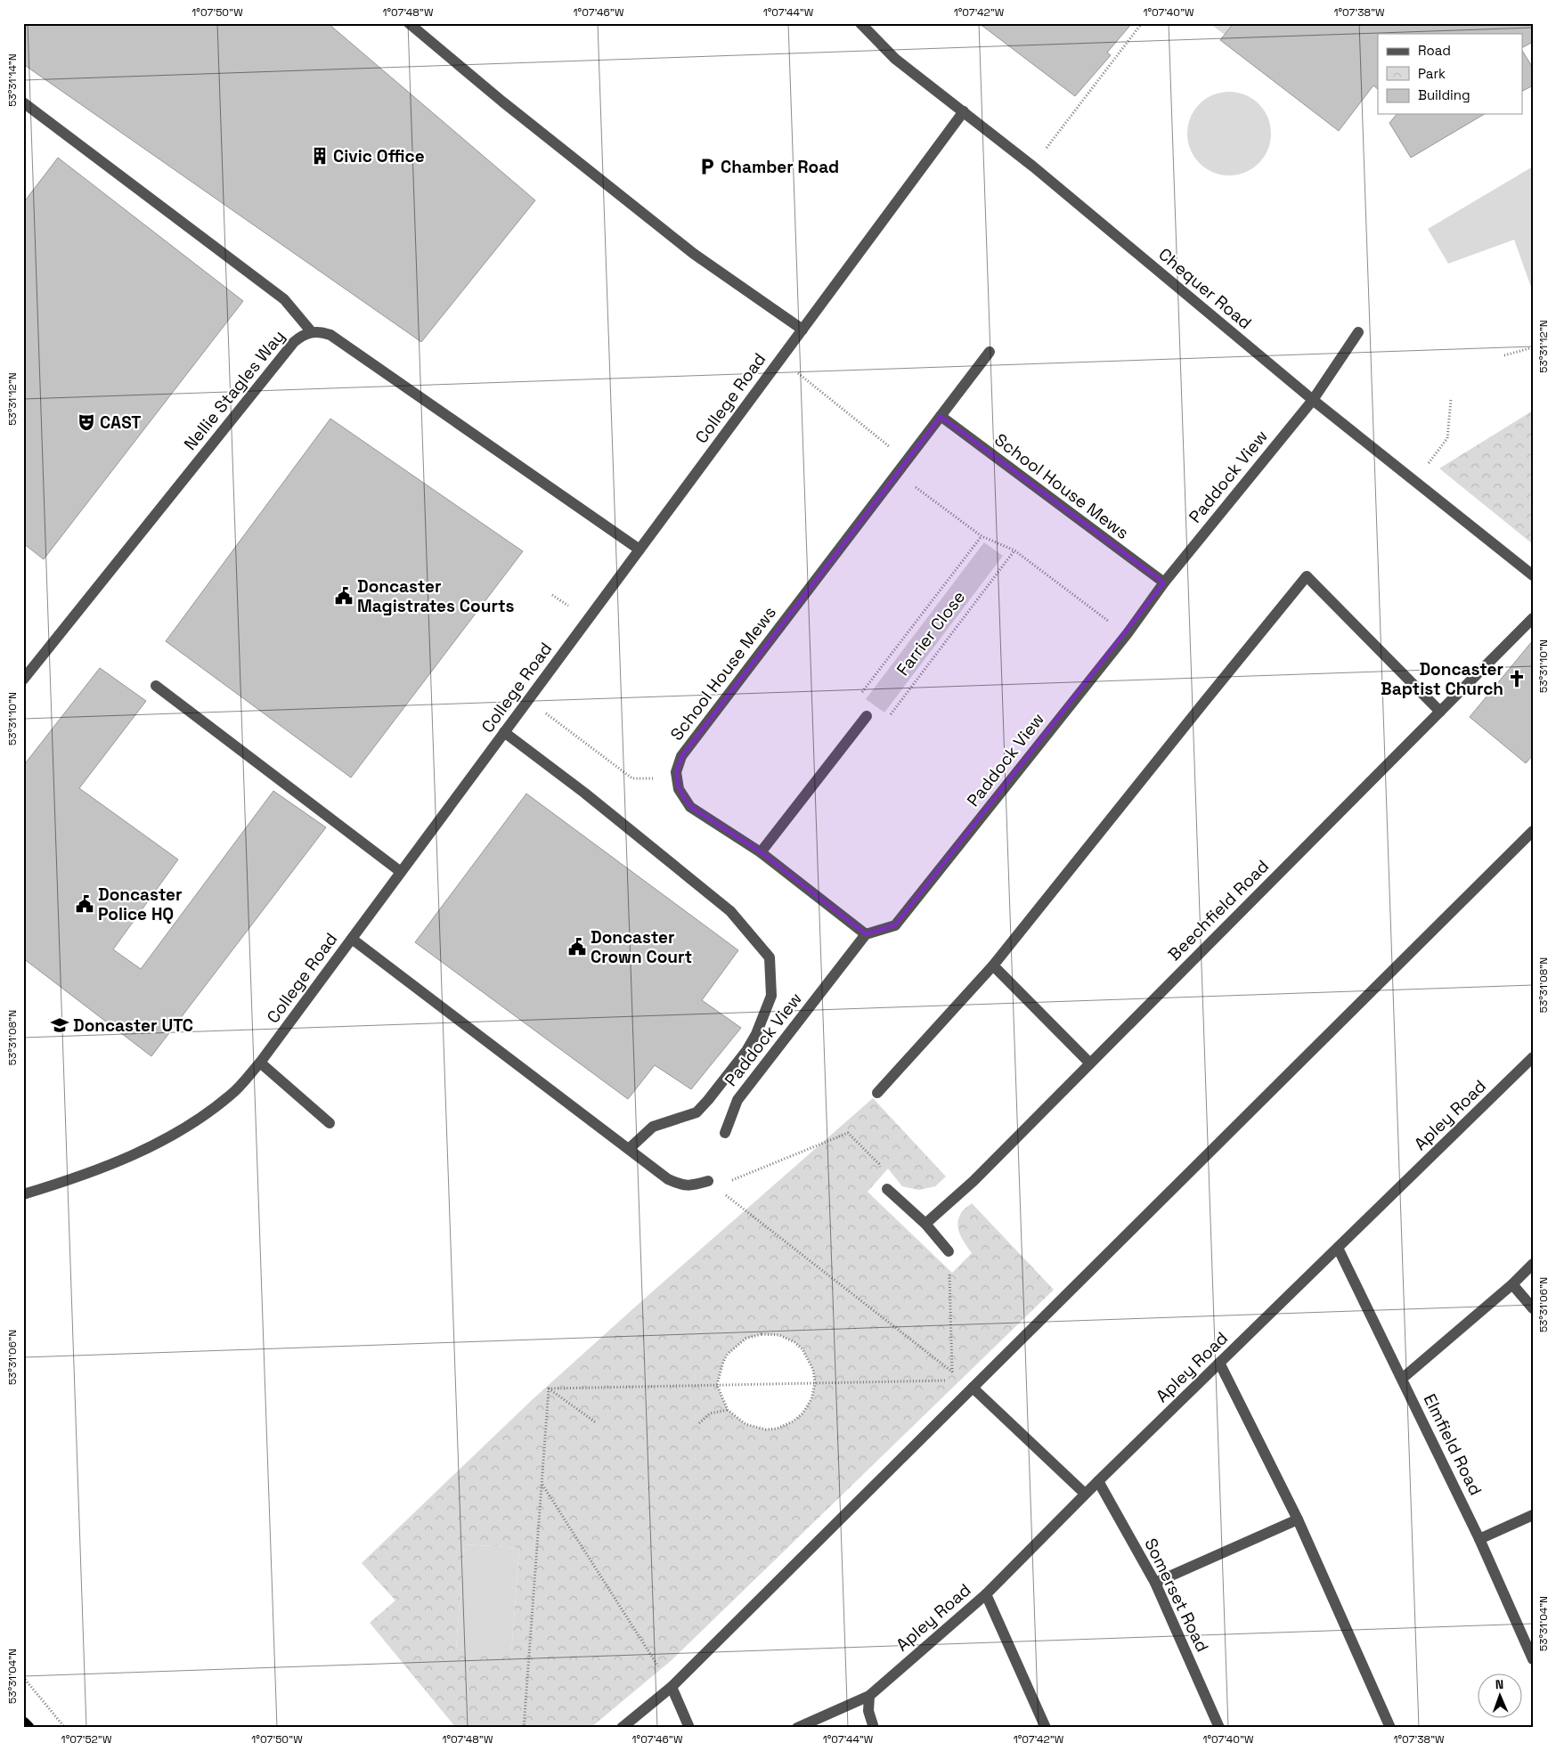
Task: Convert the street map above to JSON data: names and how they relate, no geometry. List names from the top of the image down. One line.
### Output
{"streets":{"street":["Chequer Road","Nellie Stagles Way","College Road","Paddock View","School House Mews","Beechfield Road","Apley Road","Elmfield Road","Somerset Road"],"path":["Farrier Close"]},"crossings":[["Chequer Road","College Road"],["Chequer Road","Paddock View"],["Nellie Stagles Way","College Road"],["Paddock View","School House Mews"],["Apley Road","Elmfield Road"],["Apley Road","Somerset Road"]],"places":{"building":["Civic Office"],"parking":["Chamber Road"],"theatre":["CAST"],"public building":["Doncaster Magistrates Courts","Doncaster Police HQ","Doncaster Crown Court"],"church":["Doncaster Baptist Church"],"school or university":["Doncaster UTC"]},"legend":["Road","Park","Building"],"north":"top","coordinates":["1°07'50\"W","1°07'48\"W","1°07'46\"W","1°07'44\"W","1°07'42\"W","1°07'40\"W","1°07'38\"W","53°31'14\"N","53°31'12\"N","53°31'10\"N","53°31'08\"N","53°31'06\"N","53°31'04\"N","1°07'52\"W"]}
